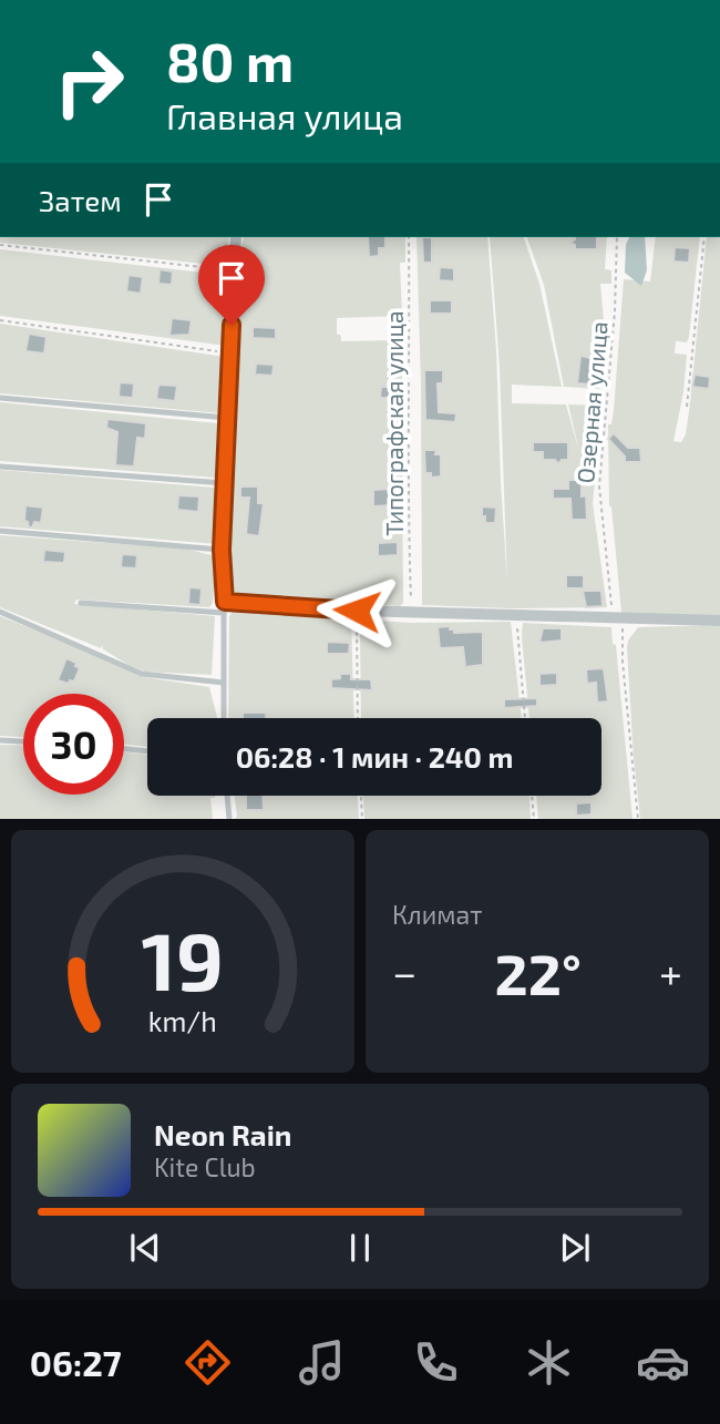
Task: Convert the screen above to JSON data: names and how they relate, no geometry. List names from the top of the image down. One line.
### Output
{"streets":{"path":["Озерная улица","Типографская улица"]},"page":{"turn":["80 m","Главная улица"],"then":"Затем","limit":"30","trip":"06:28 · 1 мин · 240 m","tile":"Климат","heat":["−","22°","+"],"song":["Neon Rain","Kite Club"],"tabs":"06:27","gauge":["19","km/h"]}}
